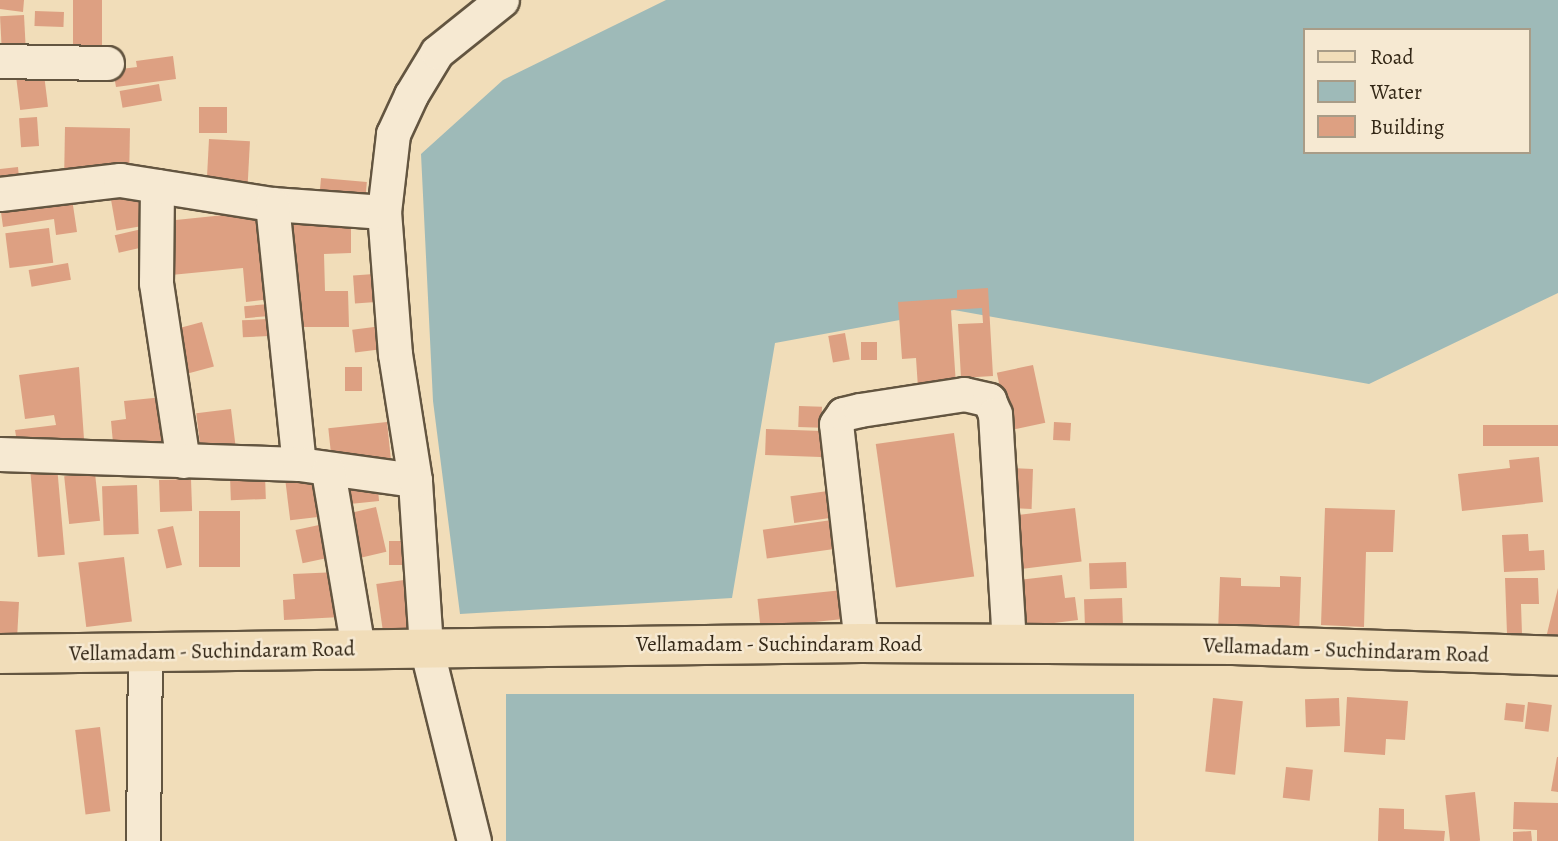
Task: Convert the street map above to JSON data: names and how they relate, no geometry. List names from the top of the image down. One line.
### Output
{"streets":{"main road":["Vellamadam - Suchindaram Road"]},"legend":["Road","Water","Building"]}
